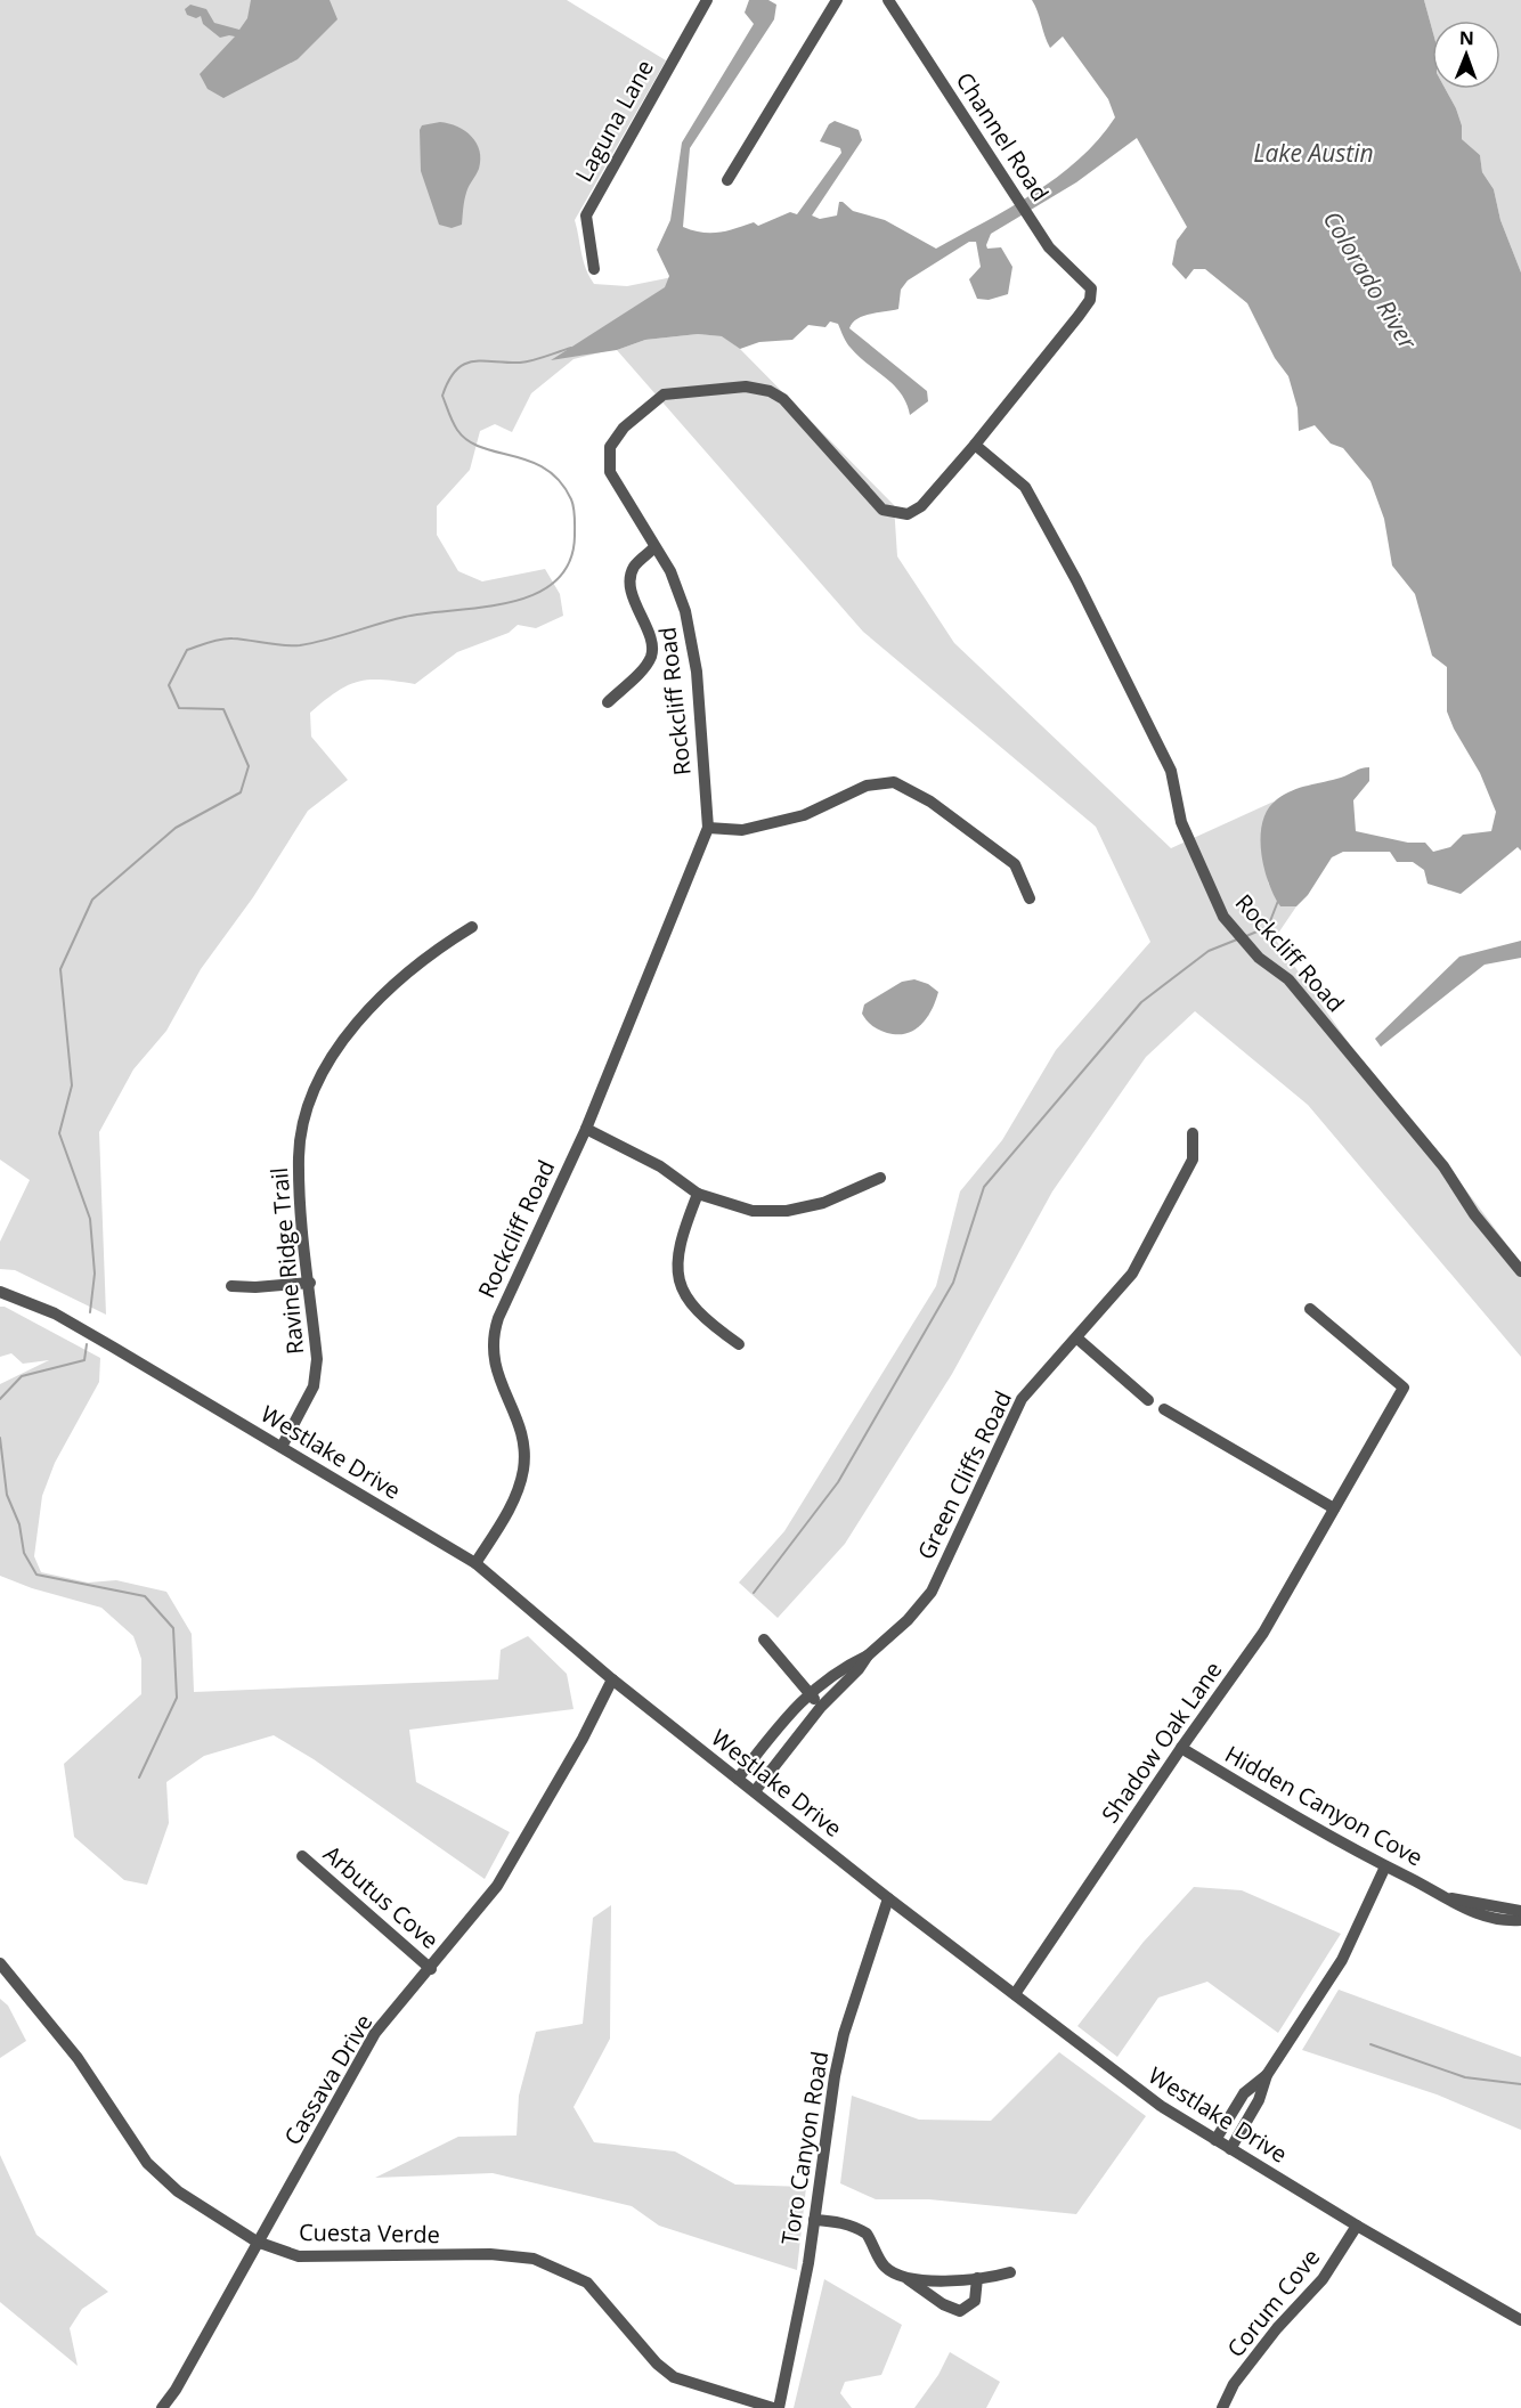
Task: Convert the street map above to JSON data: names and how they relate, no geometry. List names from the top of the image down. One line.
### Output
{"streets":{"street":["Laguna Lane","Channel Road","Rockcliff Road","Ravine Ridge Trail","Westlake Drive","Green Cliffs Road","Shadow Oak Lane","Hidden Canyon Cove","Arbutus Cove","Cassava Drive","Toro Canyon Road","Cuesta Verde","Corum Cove"]},"crossings":[["Channel Road","Rockcliff Road"],["Rockcliff Road","Westlake Drive"],["Ravine Ridge Trail","Westlake Drive"],["Westlake Drive","Green Cliffs Road"],["Westlake Drive","Shadow Oak Lane"],["Westlake Drive","Cassava Drive"],["Westlake Drive","Toro Canyon Road"],["Westlake Drive","Corum Cove"],["Shadow Oak Lane","Hidden Canyon Cove"],["Arbutus Cove","Cassava Drive"],["Cassava Drive","Cuesta Verde"],["Toro Canyon Road","Cuesta Verde"]],"water":["Lake Austin","Colorado River"],"north":"top"}
